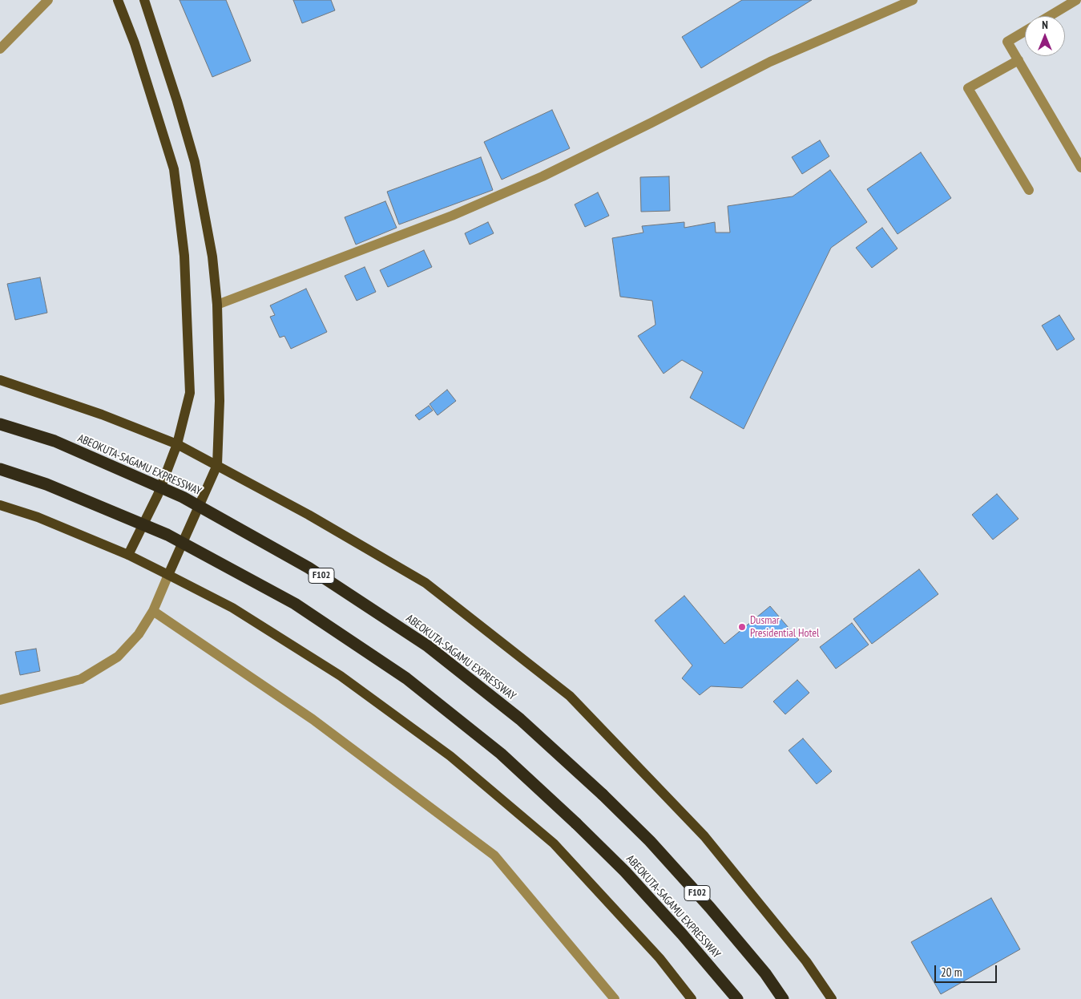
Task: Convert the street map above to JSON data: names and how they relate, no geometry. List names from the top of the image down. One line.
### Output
{"streets":{"highway":["ABEOKUTA-SAGAMU EXPRESSWAY","F102"]},"places":["Dusmar Presidential Hotel"],"scale_bar":"20 m","north":"top"}
